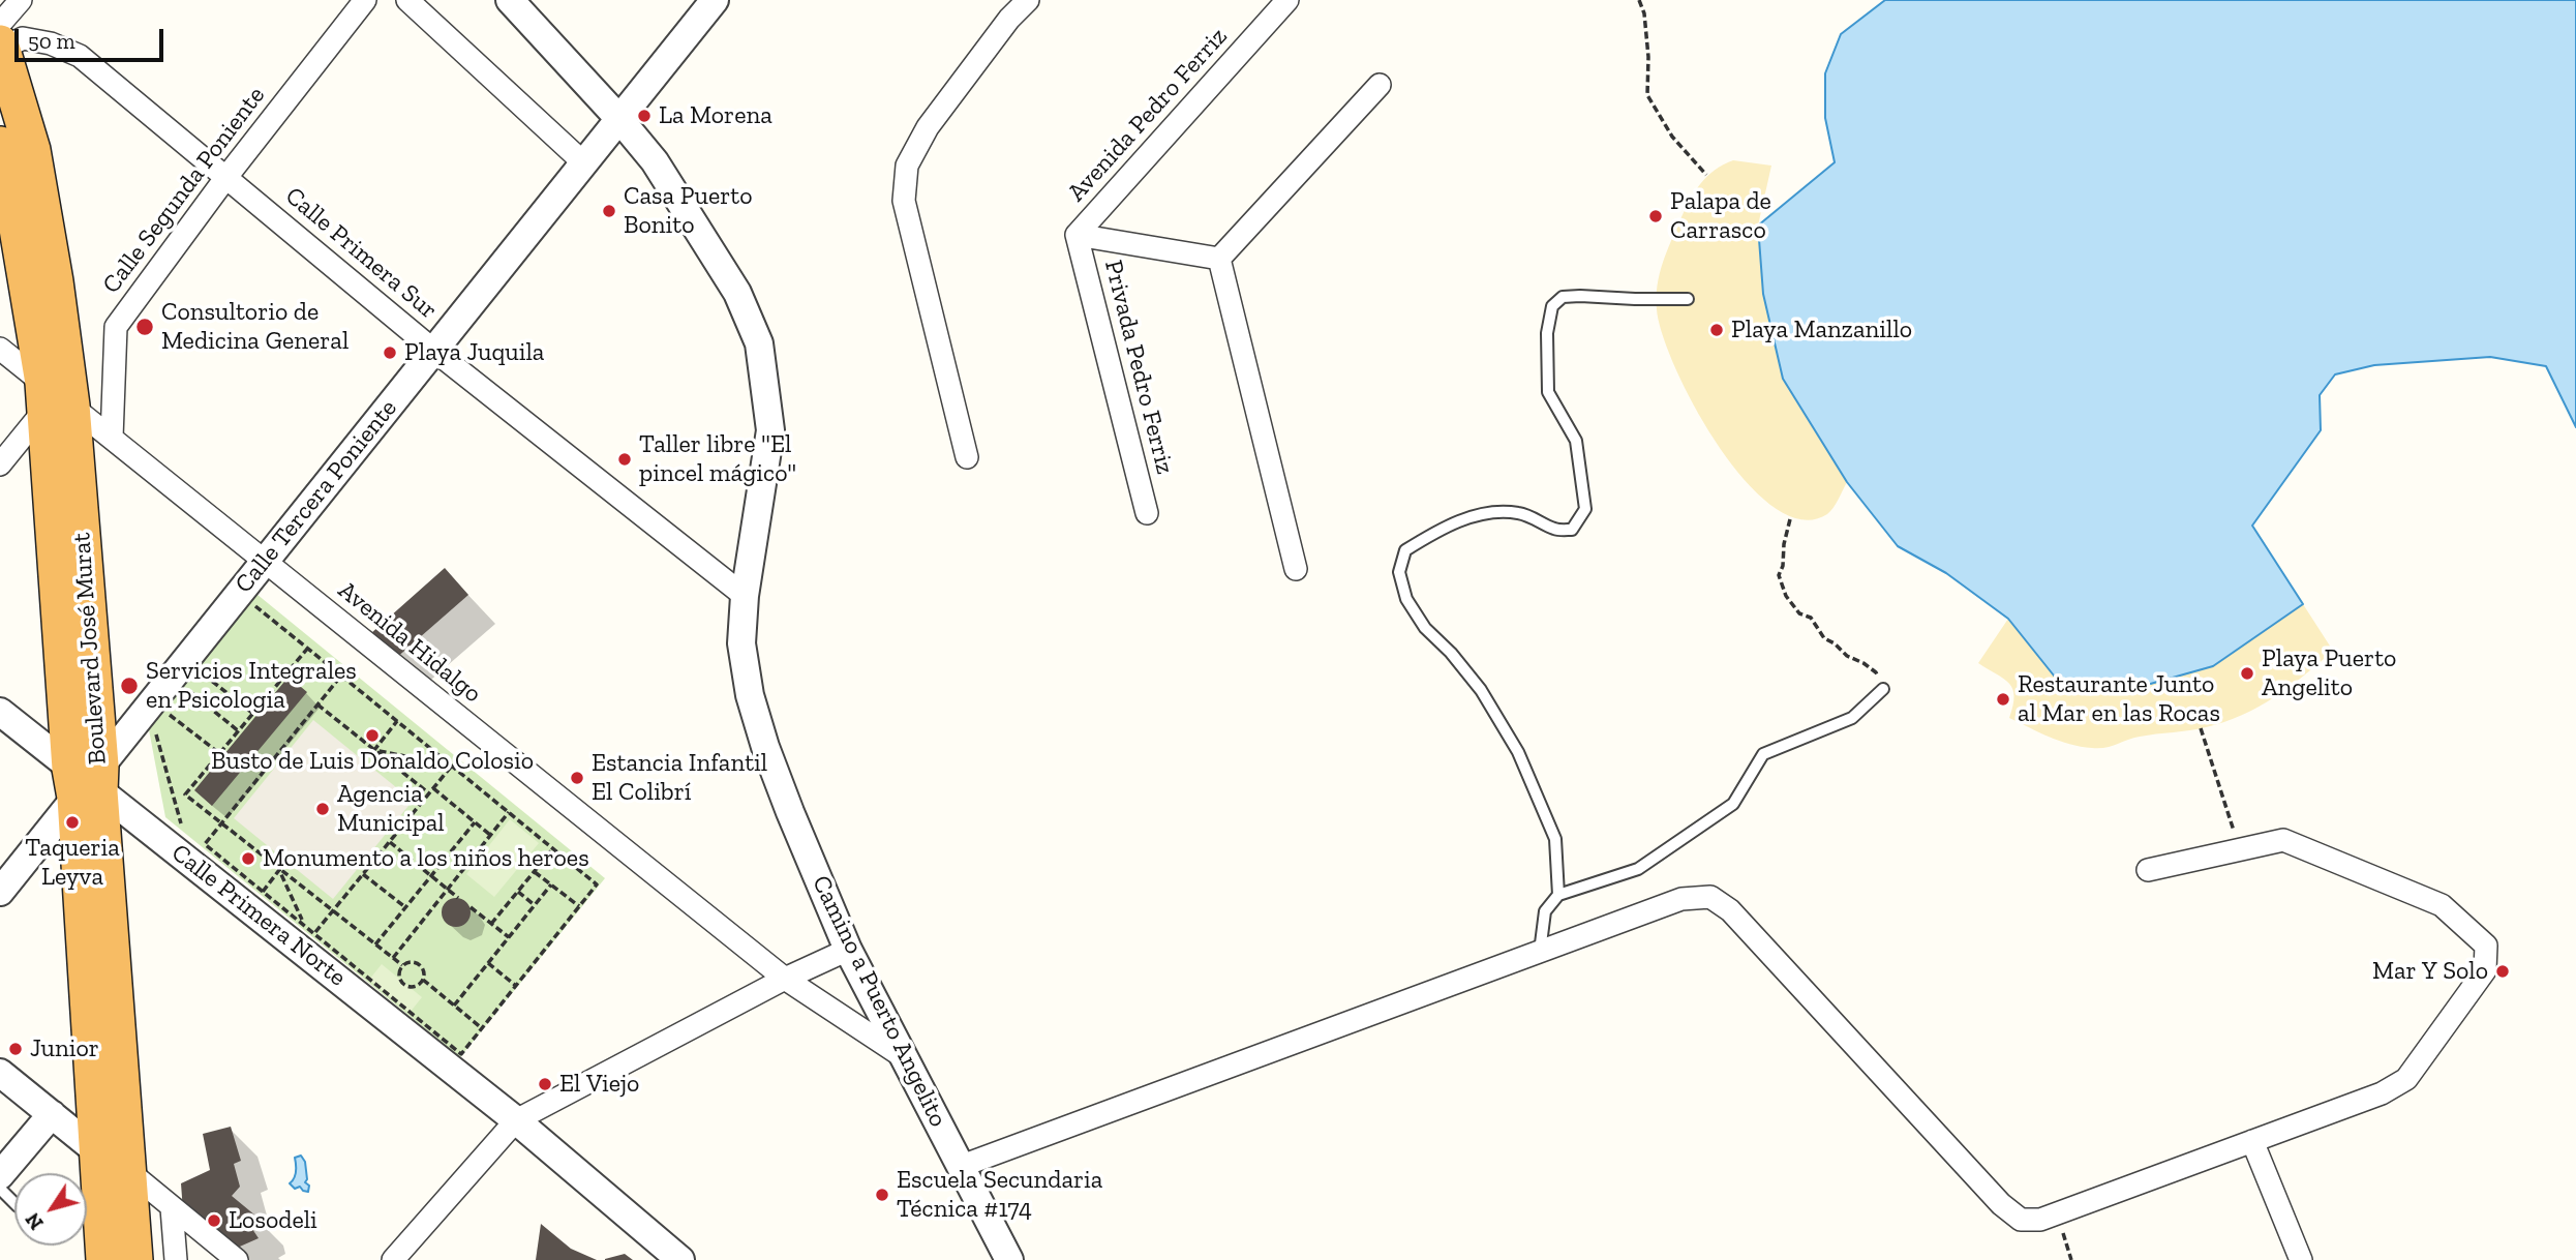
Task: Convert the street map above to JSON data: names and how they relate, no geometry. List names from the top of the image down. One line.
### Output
{"streets":{"highway":["Boulevard José Murat"],"street":["Avenida Pedro Ferriz","Calle Segunda Poniente","Calle Primera Sur","Privada Pedro Ferriz","Calle Tercera Poniente","Avenida Hidalgo","Calle Primera Norte","Camino a Puerto Angelito"]},"crossings":[["Avenida Pedro Ferriz","Privada Pedro Ferriz"],["Calle Segunda Poniente","Calle Primera Sur"],["Calle Segunda Poniente","Avenida Hidalgo"],["Calle Primera Sur","Calle Tercera Poniente"],["Calle Primera Sur","Boulevard José Murat"],["Calle Primera Sur","Camino a Puerto Angelito"],["Calle Tercera Poniente","Avenida Hidalgo"],["Calle Tercera Poniente","Boulevard José Murat"],["Calle Tercera Poniente","Calle Primera Norte"],["Calle Tercera Poniente","Camino a Puerto Angelito"],["Avenida Hidalgo","Boulevard José Murat"],["Avenida Hidalgo","Camino a Puerto Angelito"],["Boulevard José Murat","Calle Primera Norte"]],"places":["La Morena","Casa Puerto Bonito","Palapa de Carrasco","Consultorio de Medicina General","Playa Manzanillo","Playa Juquila","Taller libre \"El pincel mágico\"","Playa Puerto Angelito","Servicios Integrales en Psicologia","Restaurante Junto al Mar en las Rocas","Busto de Luis Donaldo Colosio","Estancia Infantil El Colibrí","Agencia Municipal","Taqueria Leyva","Monumento a los niños heroes","Mar Y Solo","Junior","El Viejo","Escuela Secundaria Técnica #174","Losodeli"],"scale_bar":"50 m","north":"bottom left"}
